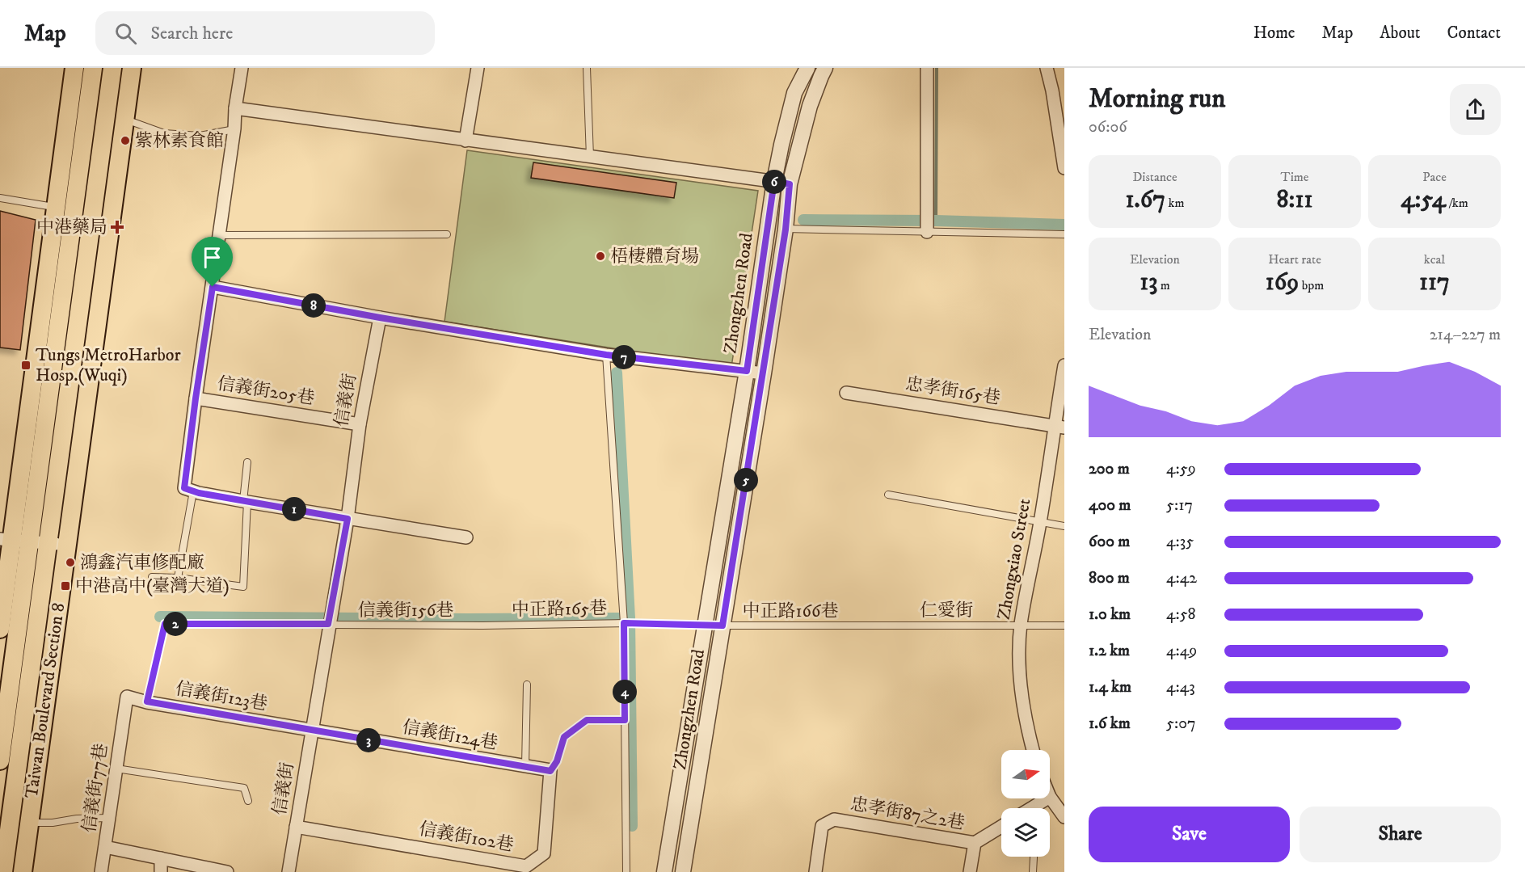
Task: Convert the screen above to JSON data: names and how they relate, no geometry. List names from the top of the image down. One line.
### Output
{"streets":{"main road":["Taiwan Boulevard Section 8"],"street":["Zhongzhen Road","信義街205巷","忠孝街165巷","信義街","Zhongxiao Street","信義街123巷","信義街124巷","信義街77巷","忠孝街87之2巷","信義街102巷"],"lane":["中正路165巷","信義街156巷","仁愛街","中正路166巷"]},"crossings":[["Zhongzhen Road","中正路165巷"],["Zhongzhen Road","中正路166巷"],["信義街205巷","信義街"],["忠孝街165巷","Zhongxiao Street"],["信義街","信義街156巷"],["信義街","信義街123巷"],["信義街","信義街124巷"],["信義街","信義街102巷"],["Zhongxiao Street","仁愛街"],["中正路165巷","信義街156巷"],["中正路165巷","中正路166巷"],["信義街156巷","信義街123巷"],["仁愛街","中正路166巷"],["信義街123巷","信義街124巷"],["信義街123巷","信義街77巷"],["信義街124巷","信義街102巷"]],"places":{"other":["紫林素食館","梧棲體育場","鴻鑫汽車修配廠"],"health":["中港藥局"],"transit":["Tungs MetroHarbor Hosp.(Wuqi)","中港高中(臺灣大道)"]},"north":"right","page":{"header":"Map","search":"Search here","nav":["Home","Map","About","Contact"],"heading":["Morning run","06:06"],"stats":[["Distance","1.67 km"],["Time","8:11"],["Pace","4:54 /km"],["Elevation","13 m"],["Heart rate","169 bpm"],["kcal","117"]],"pins":["6","8","7","5","1","2","4","3"],"chart":["Elevation","214–227 m"],"list":[{"name":"200 m","note":"4:59"},{"name":"400 m","note":"5:17"},{"name":"600 m","note":"4:35"},{"name":"800 m","note":"4:42"},{"name":"1.0 km","note":"4:58"},{"name":"1.2 km","note":"4:49"},{"name":"1.4 km","note":"4:43"},{"name":"1.6 km","note":"5:07"}],"buttons":["Save","Share"]}}
